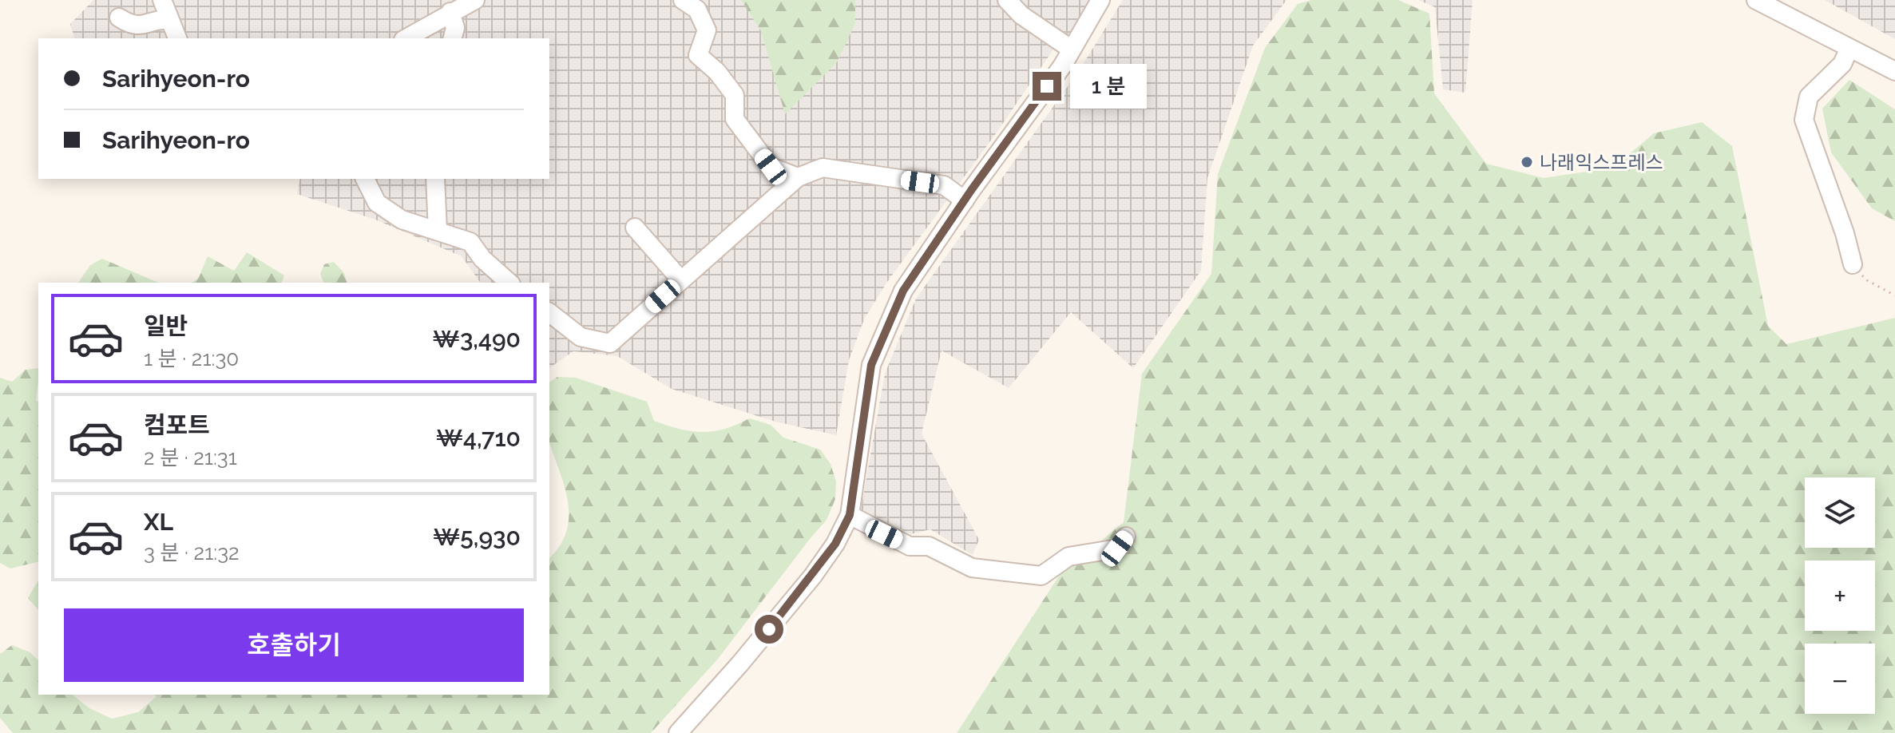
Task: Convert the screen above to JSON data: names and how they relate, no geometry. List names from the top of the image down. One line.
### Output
{"places":["나래익스프레스"],"page":{"banner":["Sarihyeon-ro","Sarihyeon-ro"],"bubble":"1 분","list":[{"name":"일반","note":"1 분 · 21:30","value":"₩3,490"},{"name":"컴포트","note":"2 분 · 21:31","value":"₩4,710"},{"name":"XL","note":"3 분 · 21:32","value":"₩5,930"}],"map_buttons":["+","−"],"buttons":"호출하기"}}
